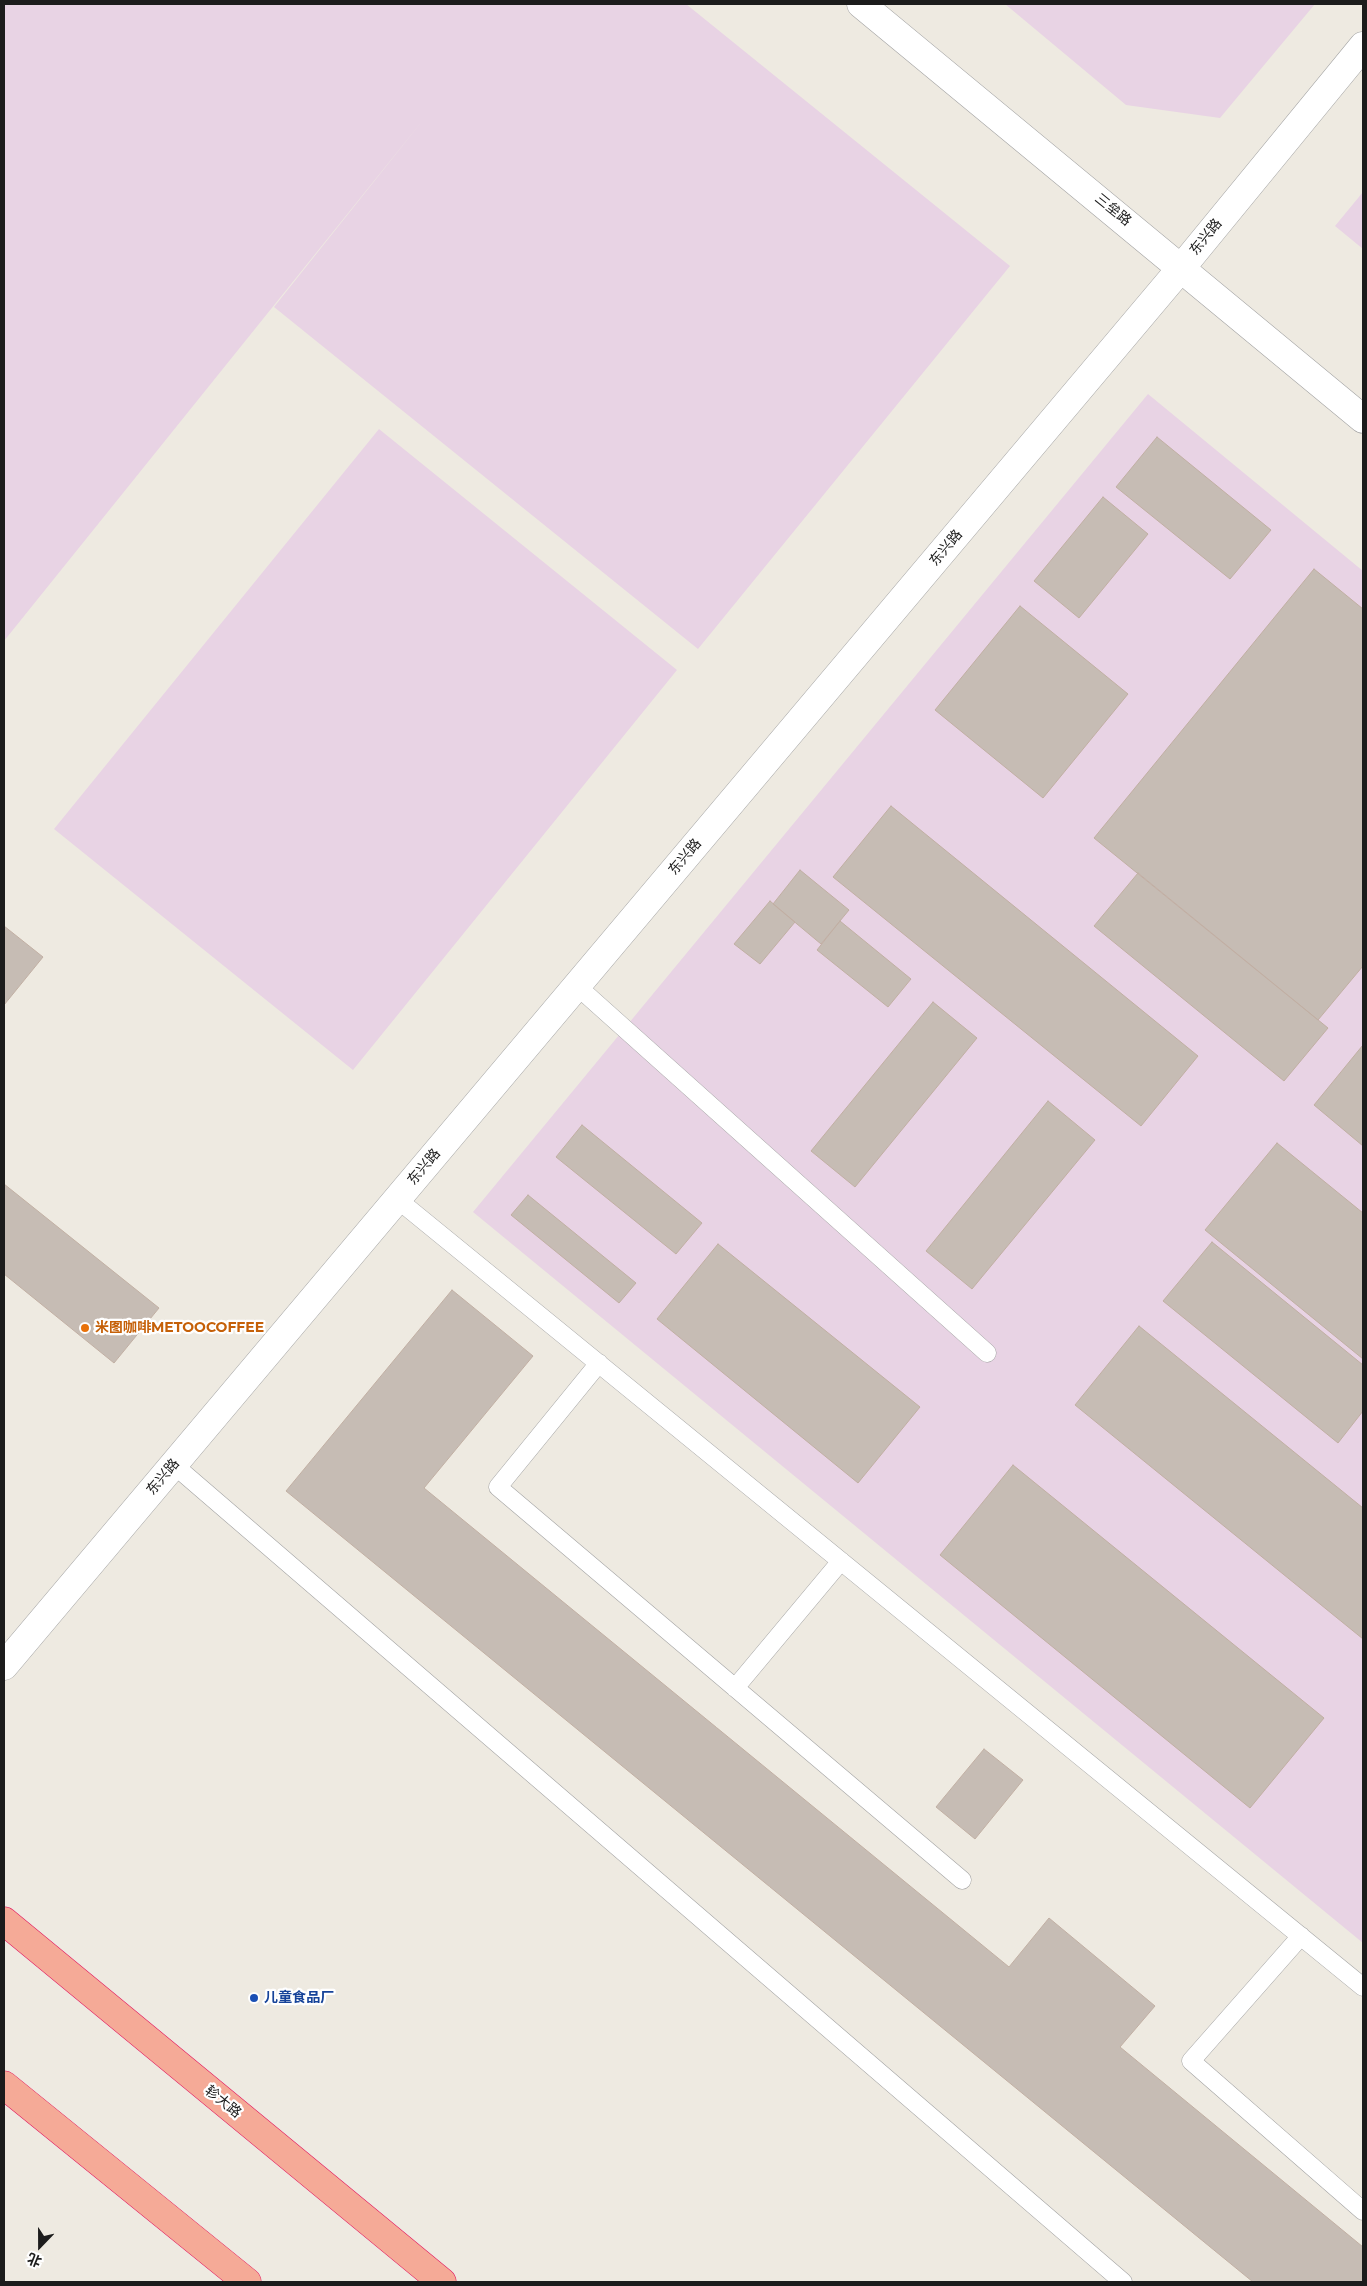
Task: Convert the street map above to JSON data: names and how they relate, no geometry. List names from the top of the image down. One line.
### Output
{"streets":{"highway":["轸大路"],"street":["三垒路","东兴路"]},"crossings":[["三垒路","东兴路"]],"places":["米图咖啡METOOCOFFEE","儿童食品厂"],"north":"bottom"}
